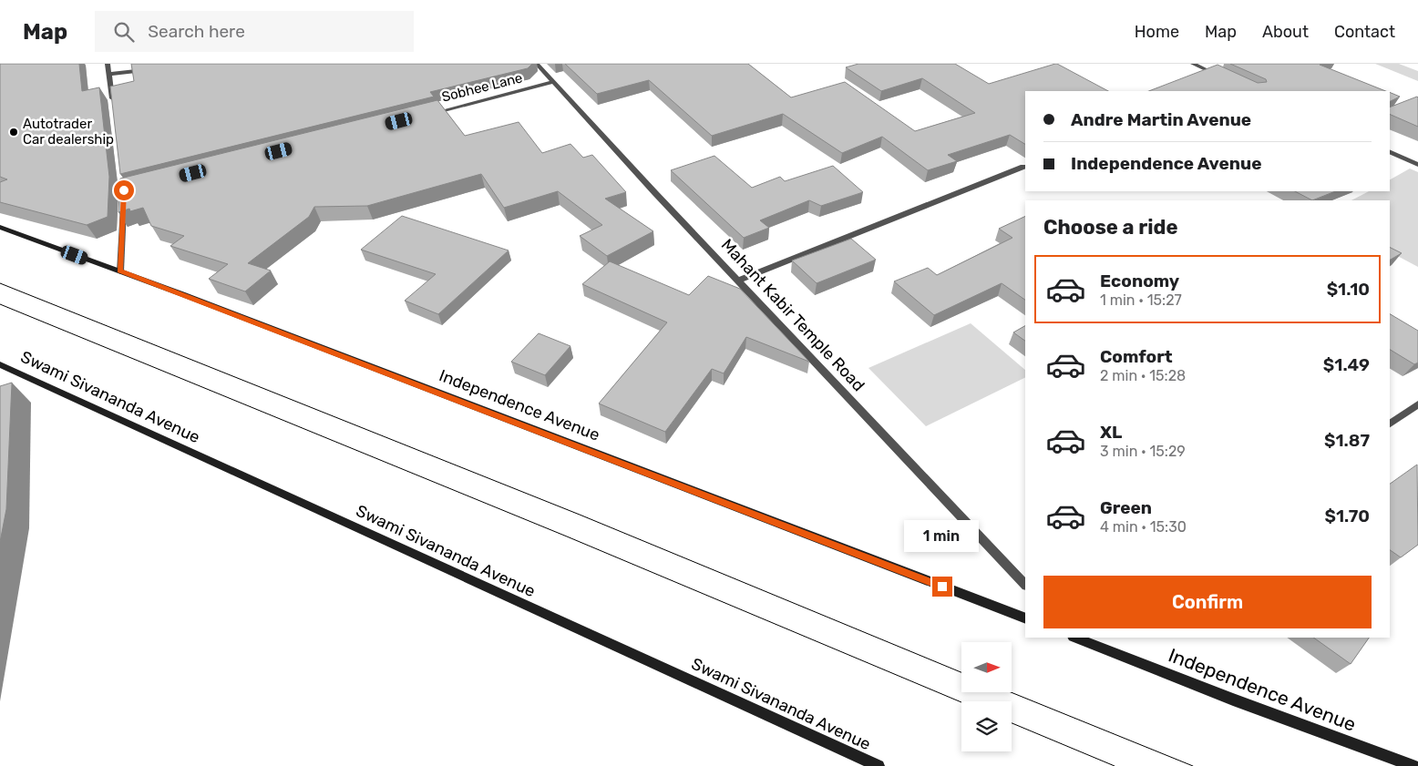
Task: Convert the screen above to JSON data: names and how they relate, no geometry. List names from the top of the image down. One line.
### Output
{"streets":{"street":["Sobhee Lane","Mahant Kabir Temple Road","Swami Sivananda Avenue","Independence Avenue"]},"crossings":[["Sobhee Lane","Mahant Kabir Temple Road"]],"places":["Autotrader Car dealership"],"north":"right","page":{"header":"Map","search":"Search here","nav":["Home","Map","About","Contact"],"banner":["Andre Martin Avenue","Independence Avenue"],"heading":"Choose a ride","list":[{"name":"Economy","note":"1 min · 15:27","value":"$1.10"},{"name":"Comfort","note":"2 min · 15:28","value":"$1.49"},{"name":"XL","note":"3 min · 15:29","value":"$1.87"},{"name":"Green","note":"4 min · 15:30","value":"$1.70"}],"bubble":"1 min","buttons":"Confirm"}}
